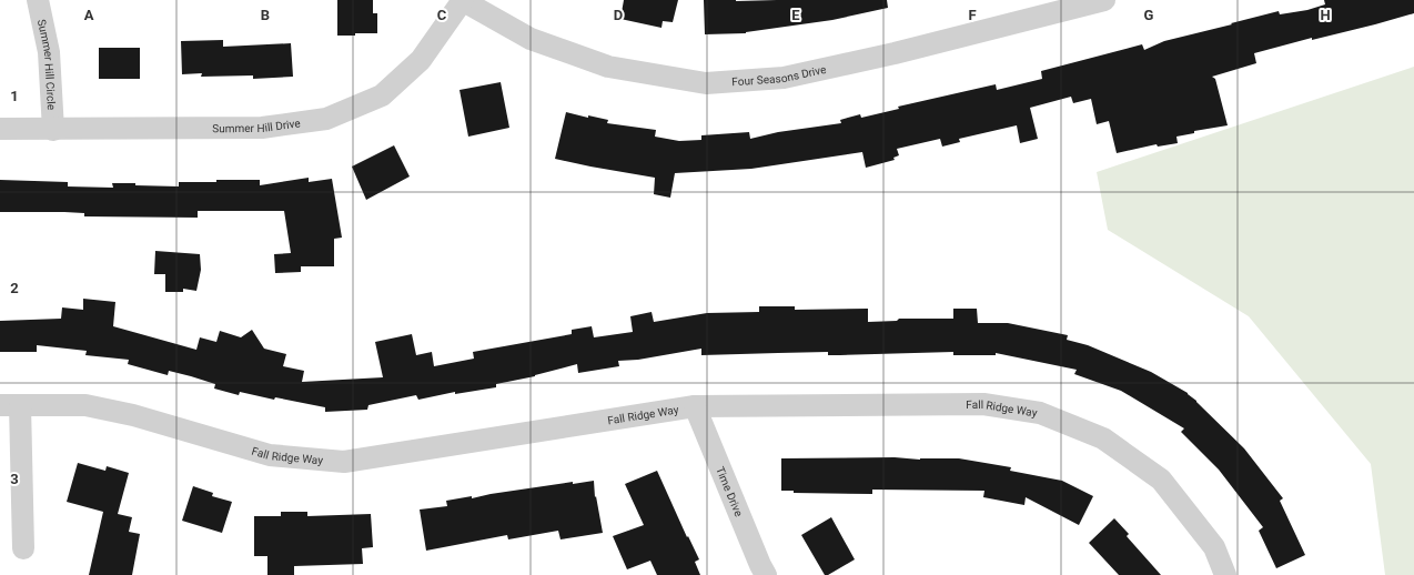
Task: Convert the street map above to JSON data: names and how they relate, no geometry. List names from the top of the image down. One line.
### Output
{"streets":{"street":["Summer Hill Circle","Four Seasons Drive","Summer Hill Drive","Fall Ridge Way","Time Drive"]},"crossings":[["Summer Hill Circle","Summer Hill Drive"],["Four Seasons Drive","Summer Hill Drive"],["Fall Ridge Way","Time Drive"]],"grid":{"columns":["A","B","C","D","E","F","G","H"],"rows":["1","2","3"]}}
